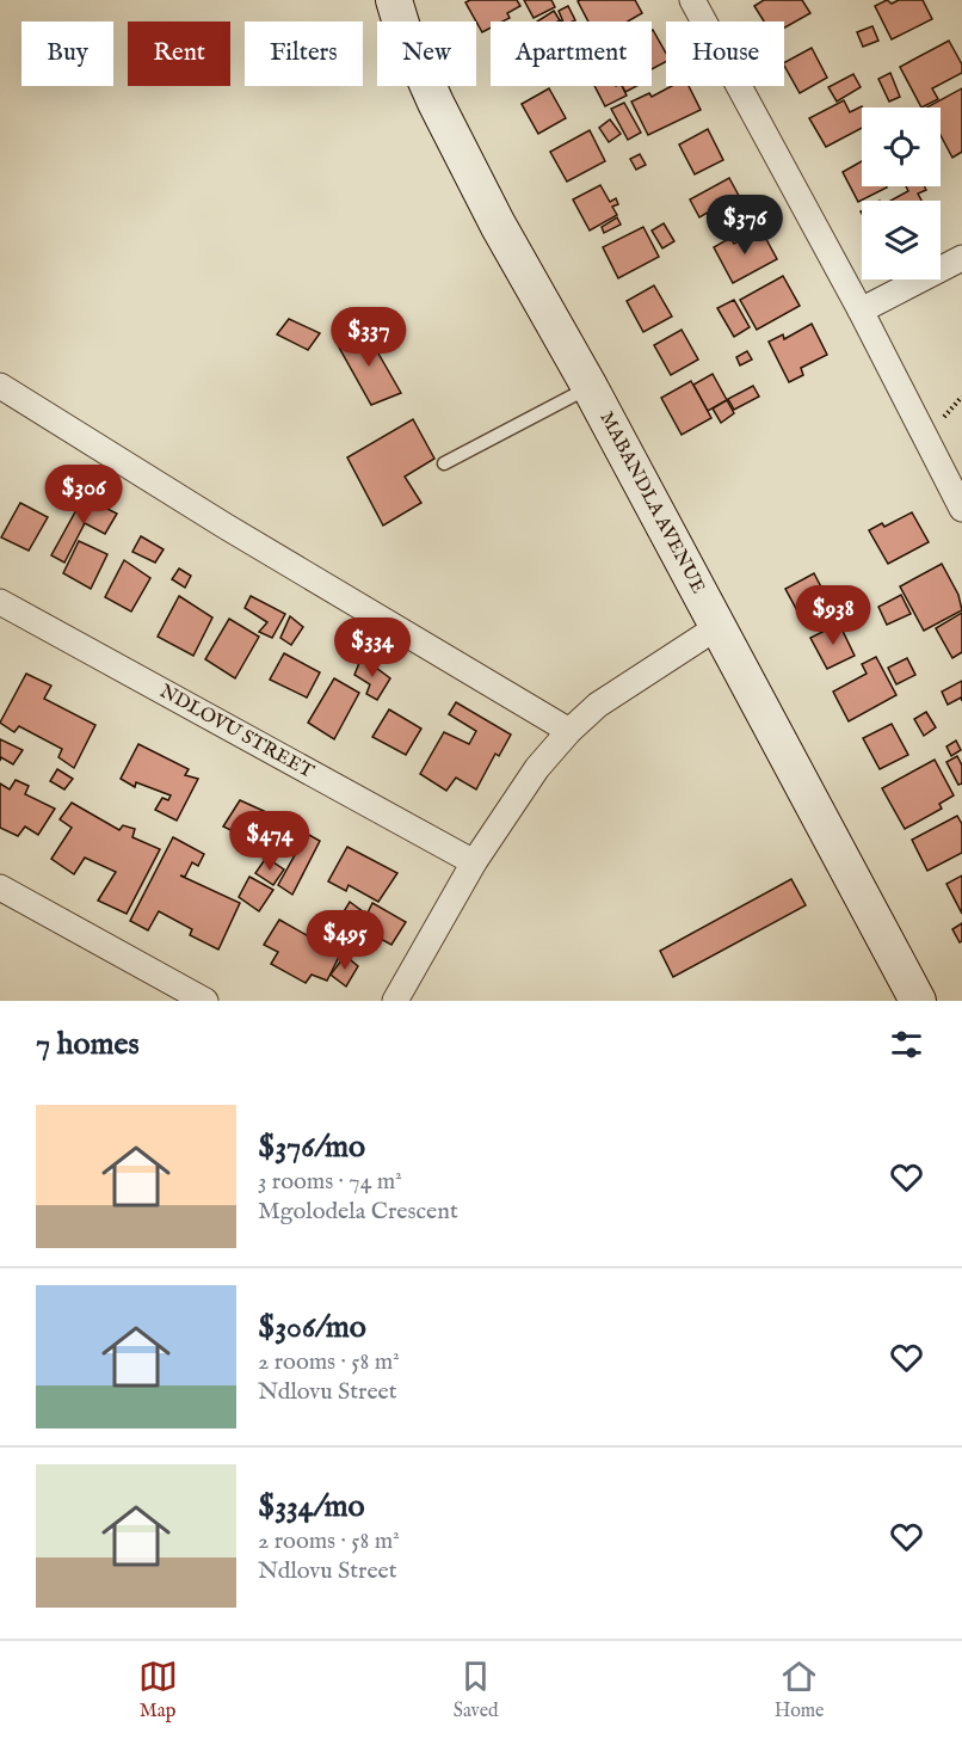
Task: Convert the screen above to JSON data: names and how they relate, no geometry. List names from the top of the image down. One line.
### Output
{"streets":{"street":["MABANDLA AVENUE","NDLOVU STREET"]},"page":{"chip":["Buy","Rent","Filters","New","Apartment","House"],"price":["$376","$337","$306","$938","$334","$474","$495"],"heading":"7 homes","list":[{"name":"$376/mo","note":"3 rooms · 74 m² · Mgolodela Crescent"},{"name":"$306/mo","note":"2 rooms · 58 m² · Ndlovu Street"},{"name":"$334/mo","note":"2 rooms · 58 m² · Ndlovu Street"}],"tabs":["Map","Saved","Home"]}}
